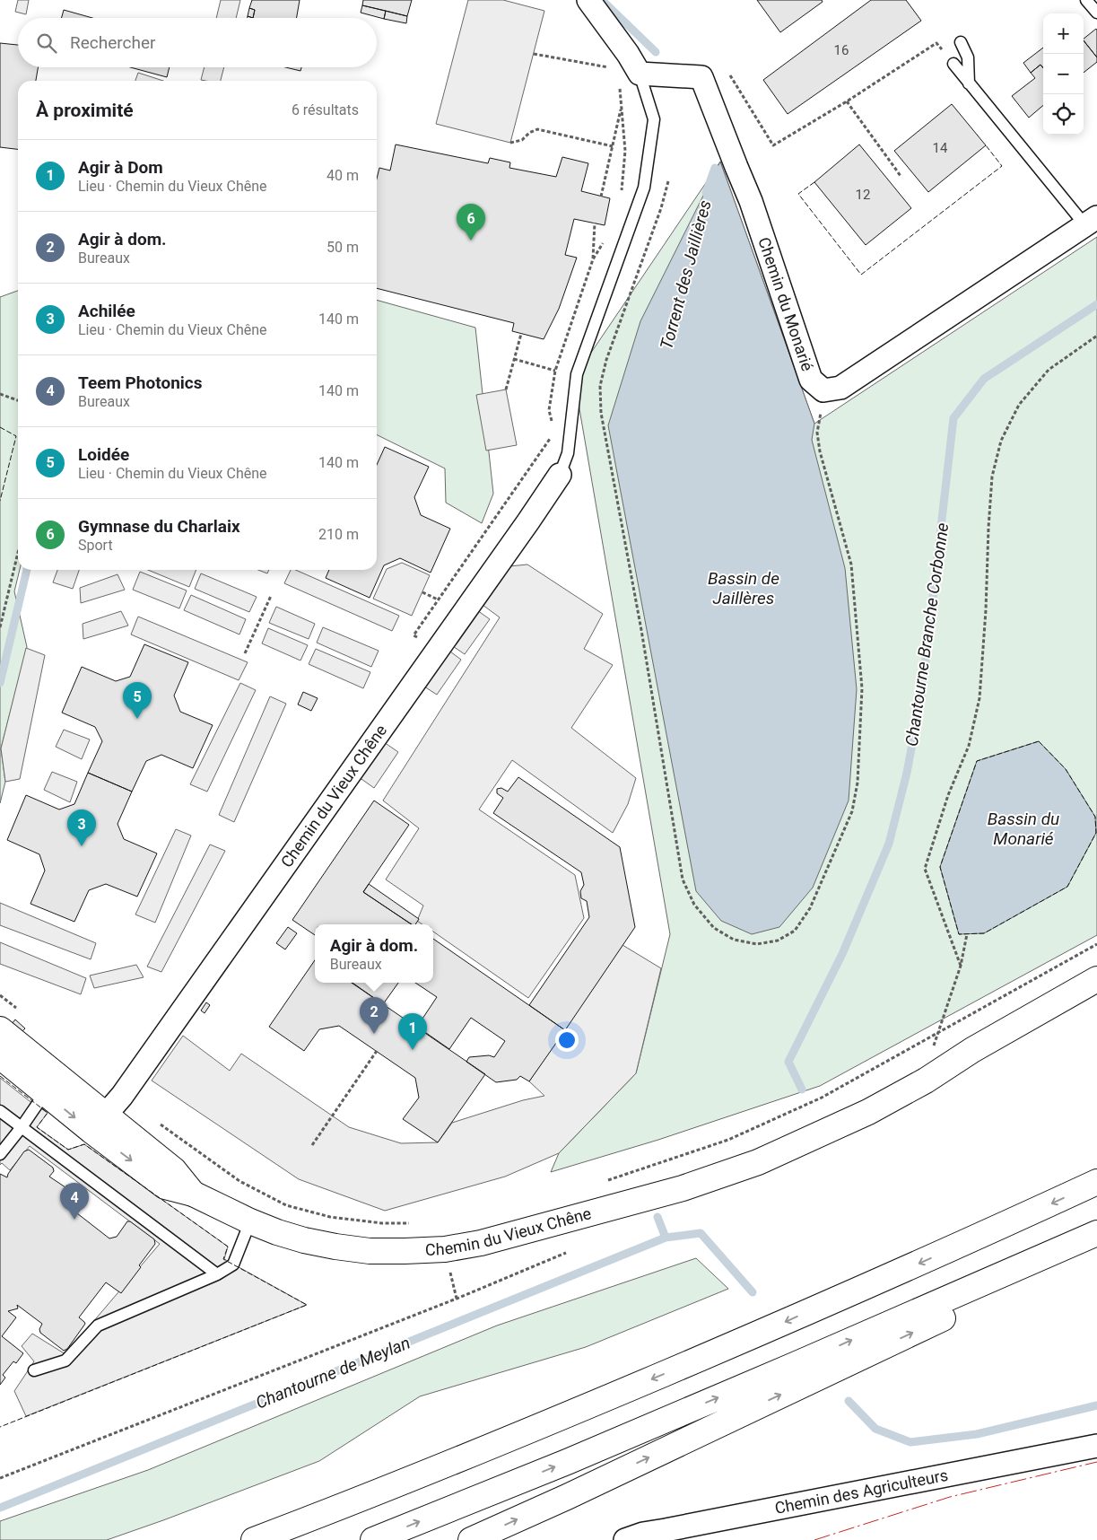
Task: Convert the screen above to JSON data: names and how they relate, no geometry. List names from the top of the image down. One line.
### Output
{"streets":{"main road":["Chemin du Vieux Chêne"],"street":["Chemin du Monarié","Chemin des Agriculteurs"]},"water":["Torrent des Jaillières","Bassin de Jaillères","Chantourne Branche Corbonne","Bassin du Monarié","Chantourne de Meylan"],"house_numbers":["16","14","12"],"page":{"map_buttons":["+","−"],"search":"Rechercher","heading":["À proximité","6 résultats"],"list":[{"mark":"1","name":"Agir à Dom","note":"Lieu · Chemin du Vieux Chêne","value":"40 m"},{"mark":"2","name":"Agir à dom.","note":"Bureaux","value":"50 m"},{"mark":"3","name":"Achilée","note":"Lieu · Chemin du Vieux Chêne","value":"140 m"},{"mark":"4","name":"Teem Photonics","note":"Bureaux","value":"140 m"},{"mark":"5","name":"Loidée","note":"Lieu · Chemin du Vieux Chêne","value":"140 m"},{"mark":"6","name":"Gymnase du Charlaix","note":"Sport","value":"210 m"}],"pins":["6","5","3","2","1","4"],"popup":["Agir à dom.","Bureaux"]}}
